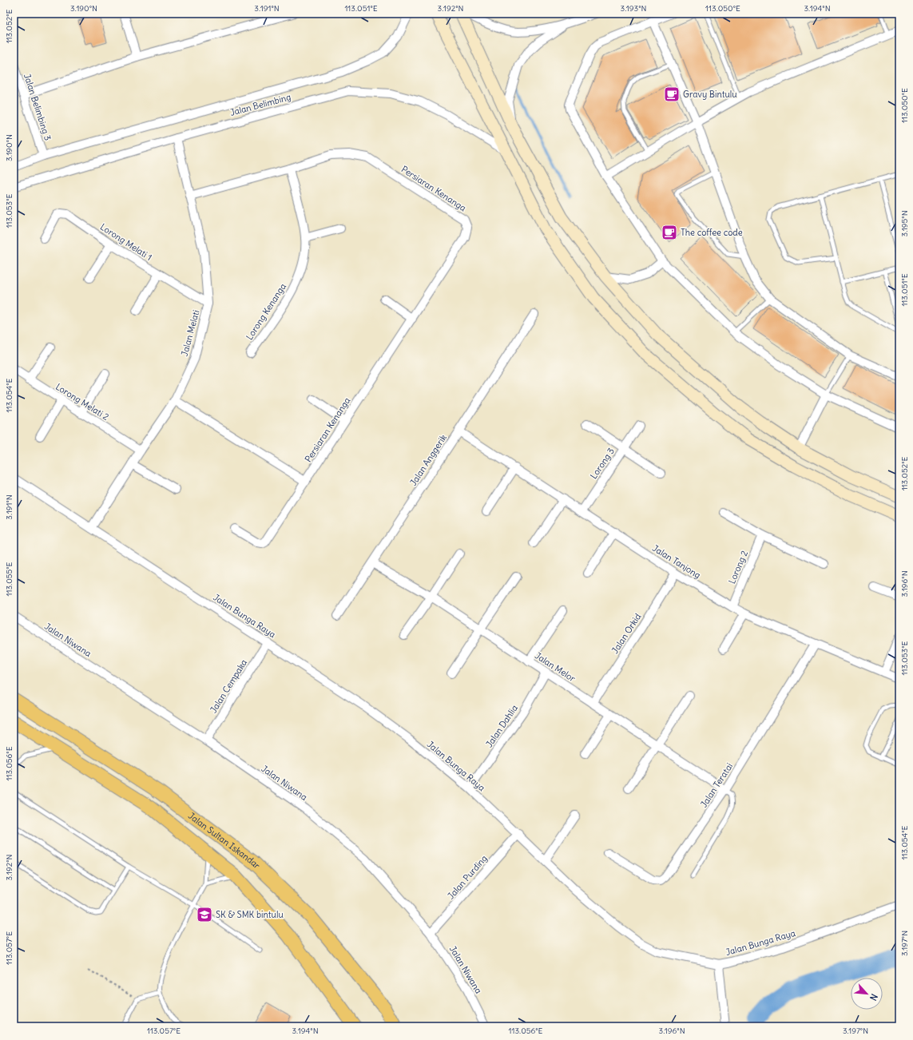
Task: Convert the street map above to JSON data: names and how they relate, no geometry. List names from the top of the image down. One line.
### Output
{"streets":{"main road":["Jalan Sultan Iskandar"],"street":["Jalan Belimbing","Jalan Belimbing 3","Persiaran Kenanga","Lorong Melati 1","Lorong Kenanga","Jalan Melati","Lorong Melati 2","Jalan Anggerik","Lorong 3","Jalan Tanjong","Lorong 2","Jalan Bunga Raya","Jalan Orkid","Jalan Niwana","Jalan Melor","Jalan Cempaka","Jalan Dahlia","Jalan Teratai","Jalan Purding"]},"crossings":[["Jalan Belimbing","Jalan Belimbing 3"],["Jalan Belimbing","Jalan Melati"],["Persiaran Kenanga","Lorong Kenanga"],["Persiaran Kenanga","Jalan Melati"],["Lorong Melati 1","Jalan Melati"],["Jalan Melati","Lorong Melati 2"],["Jalan Melati","Jalan Bunga Raya"],["Jalan Anggerik","Jalan Tanjong"],["Jalan Anggerik","Jalan Melor"],["Lorong 3","Jalan Tanjong"],["Jalan Tanjong","Lorong 2"],["Jalan Tanjong","Jalan Orkid"],["Jalan Tanjong","Jalan Teratai"],["Jalan Bunga Raya","Jalan Cempaka"],["Jalan Bunga Raya","Jalan Dahlia"],["Jalan Bunga Raya","Jalan Purding"],["Jalan Orkid","Jalan Melor"],["Jalan Niwana","Jalan Cempaka"],["Jalan Niwana","Jalan Purding"],["Jalan Melor","Jalan Dahlia"],["Jalan Melor","Jalan Teratai"]],"places":{"cafe":["Gravy Bintulu","The coffee code"],"school or university":["SK & SMK bintulu"]},"north":"bottom right","coordinates":["3.190°N","3.191°N","113.051°E","3.192°N","3.193°N","113.050°E","3.194°N","113.052°E","113.053°E","3.195°N","113.054°E","113.055°E","3.196°N","113.056°E","3.197°N","113.057°E"]}
